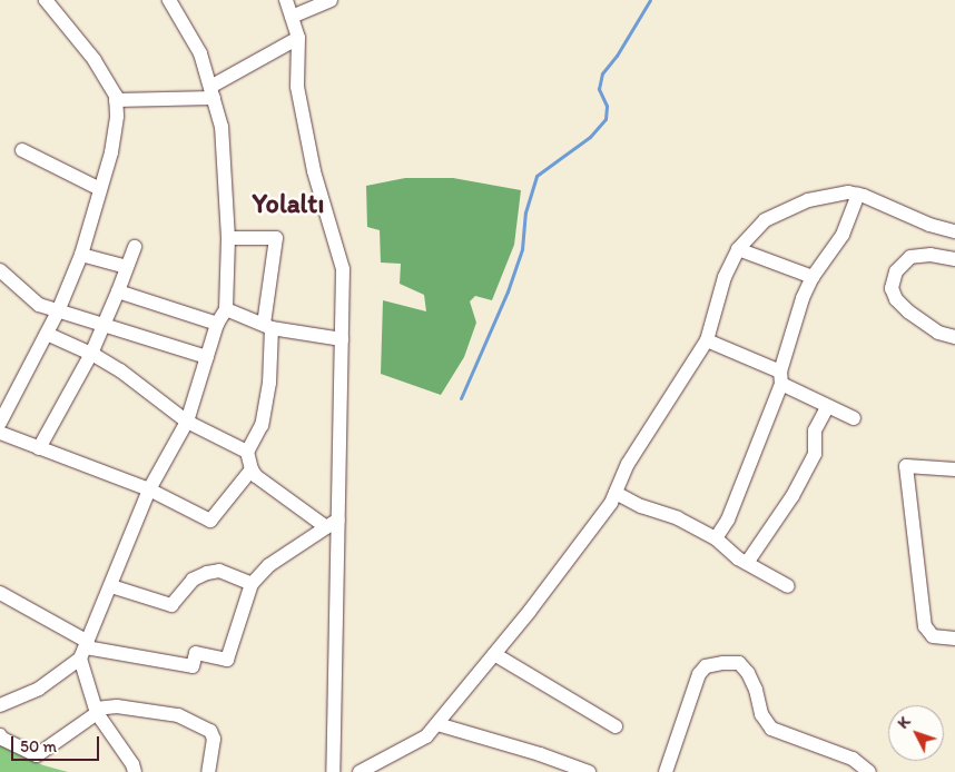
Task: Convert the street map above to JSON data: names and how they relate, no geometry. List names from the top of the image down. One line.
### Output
{"districts":["Yolaltı"],"scale_bar":"50 m","north":"top left"}
